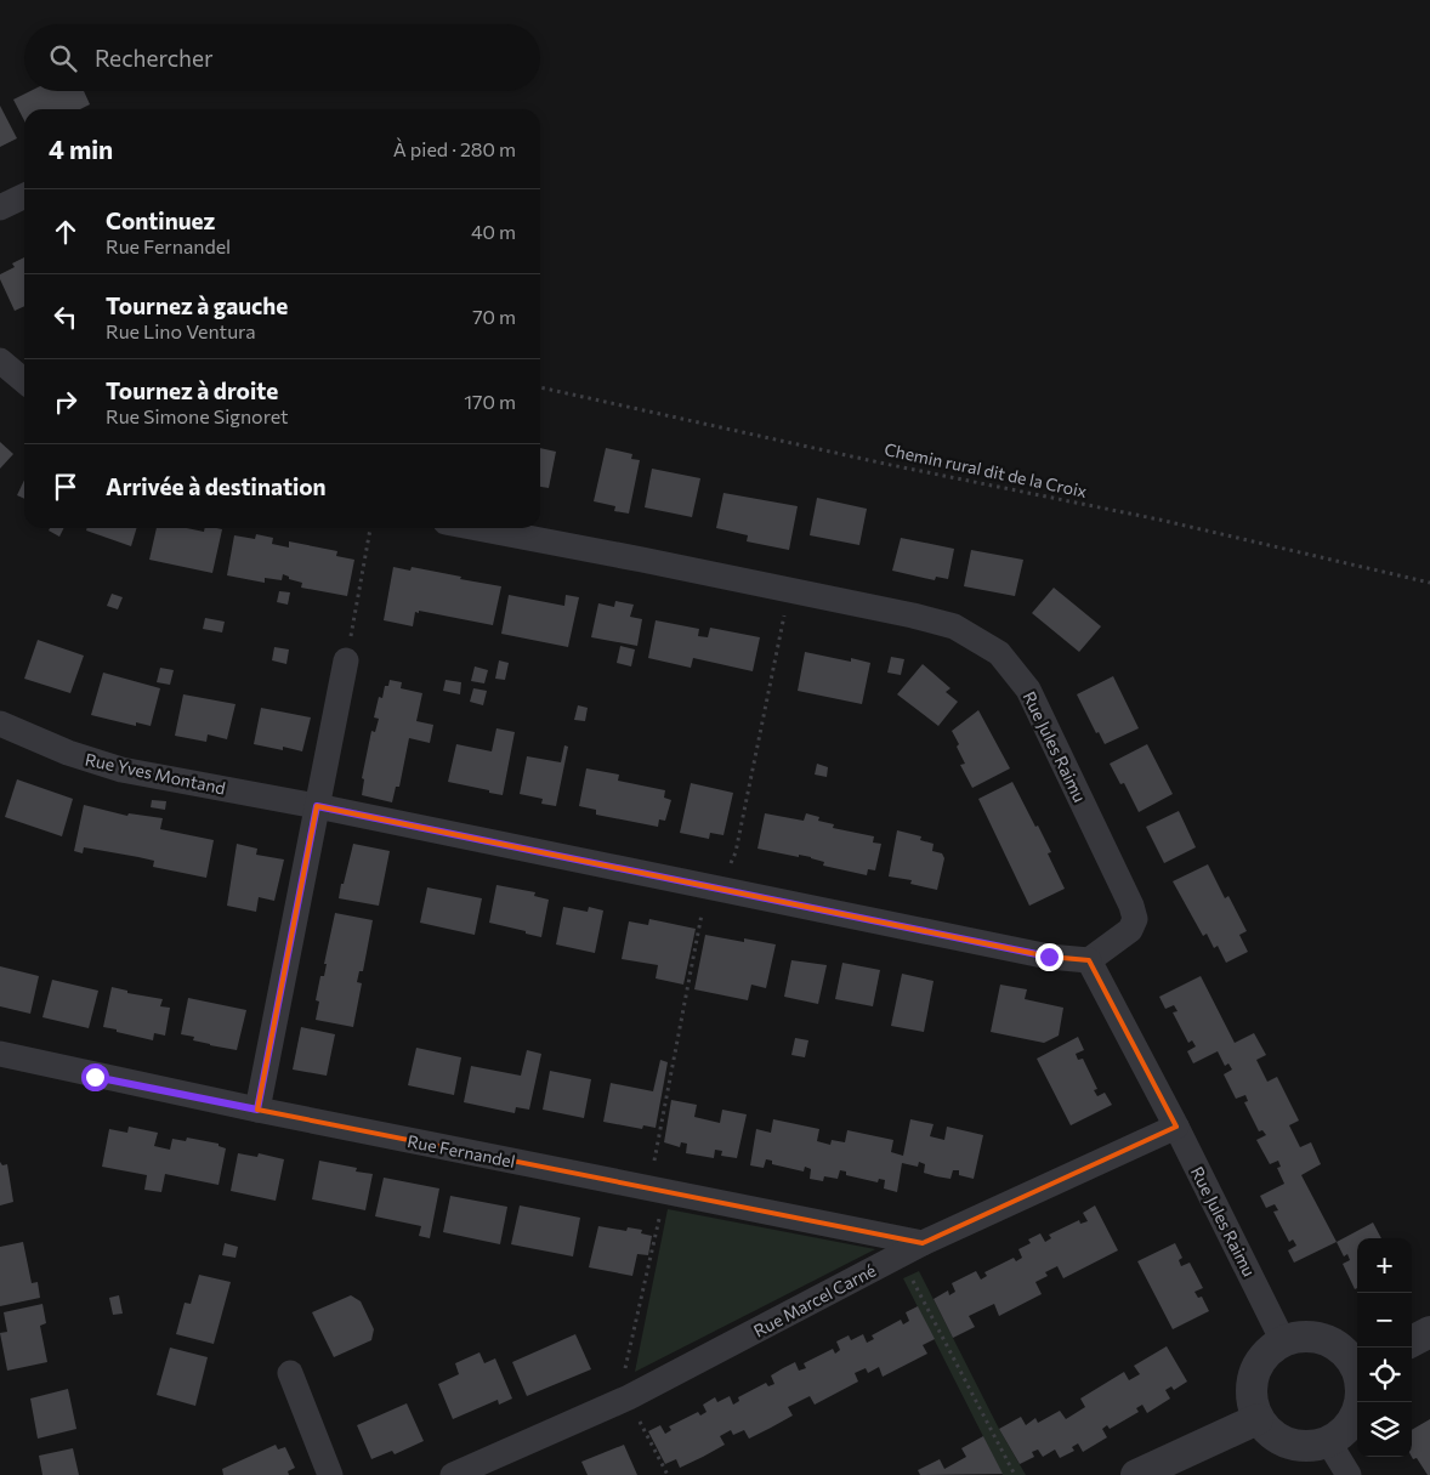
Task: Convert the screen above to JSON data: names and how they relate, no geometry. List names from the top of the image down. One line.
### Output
{"streets":{"street":["Rue Jules Raimu","Rue Yves Montand","Rue Fernandel","Rue Marcel Carné"],"path":["Chemin rural dit de la Croix"]},"crossings":[["Rue Jules Raimu","Rue Yves Montand"],["Rue Jules Raimu","Rue Marcel Carné"],["Rue Fernandel","Rue Marcel Carné"]],"page":{"search":"Rechercher","heading":["4 min","À pied · 280 m"],"list":[["Continuez","Rue Fernandel","40 m"],["Tournez à gauche","Rue Lino Ventura","70 m"],["Tournez à droite","Rue Simone Signoret","170 m"],"Arrivée à destination"],"map_buttons":["+","−"]}}
